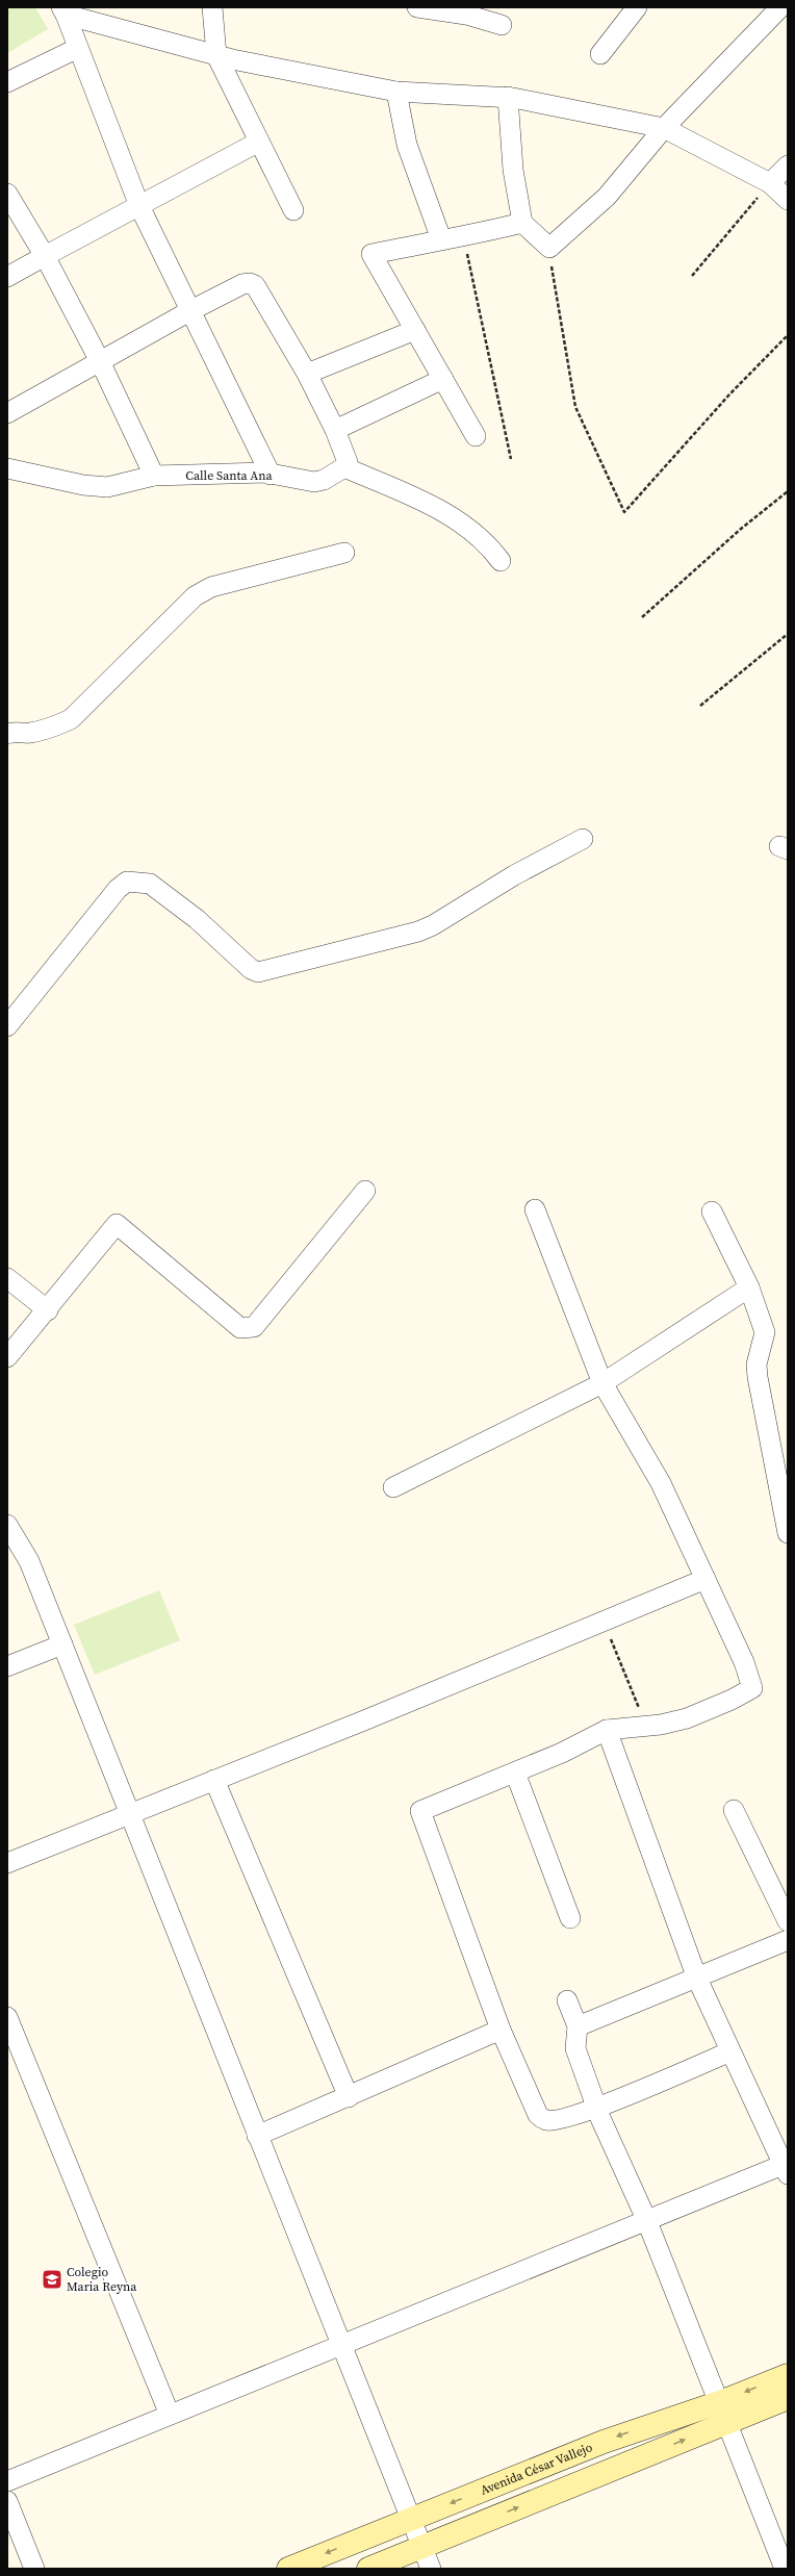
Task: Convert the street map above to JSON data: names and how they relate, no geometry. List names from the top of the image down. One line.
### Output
{"streets":{"street":["Calle Santa Ana","Avenida César Vallejo"]},"places":{"school or university":["Colegio Maria Reyna"]}}
